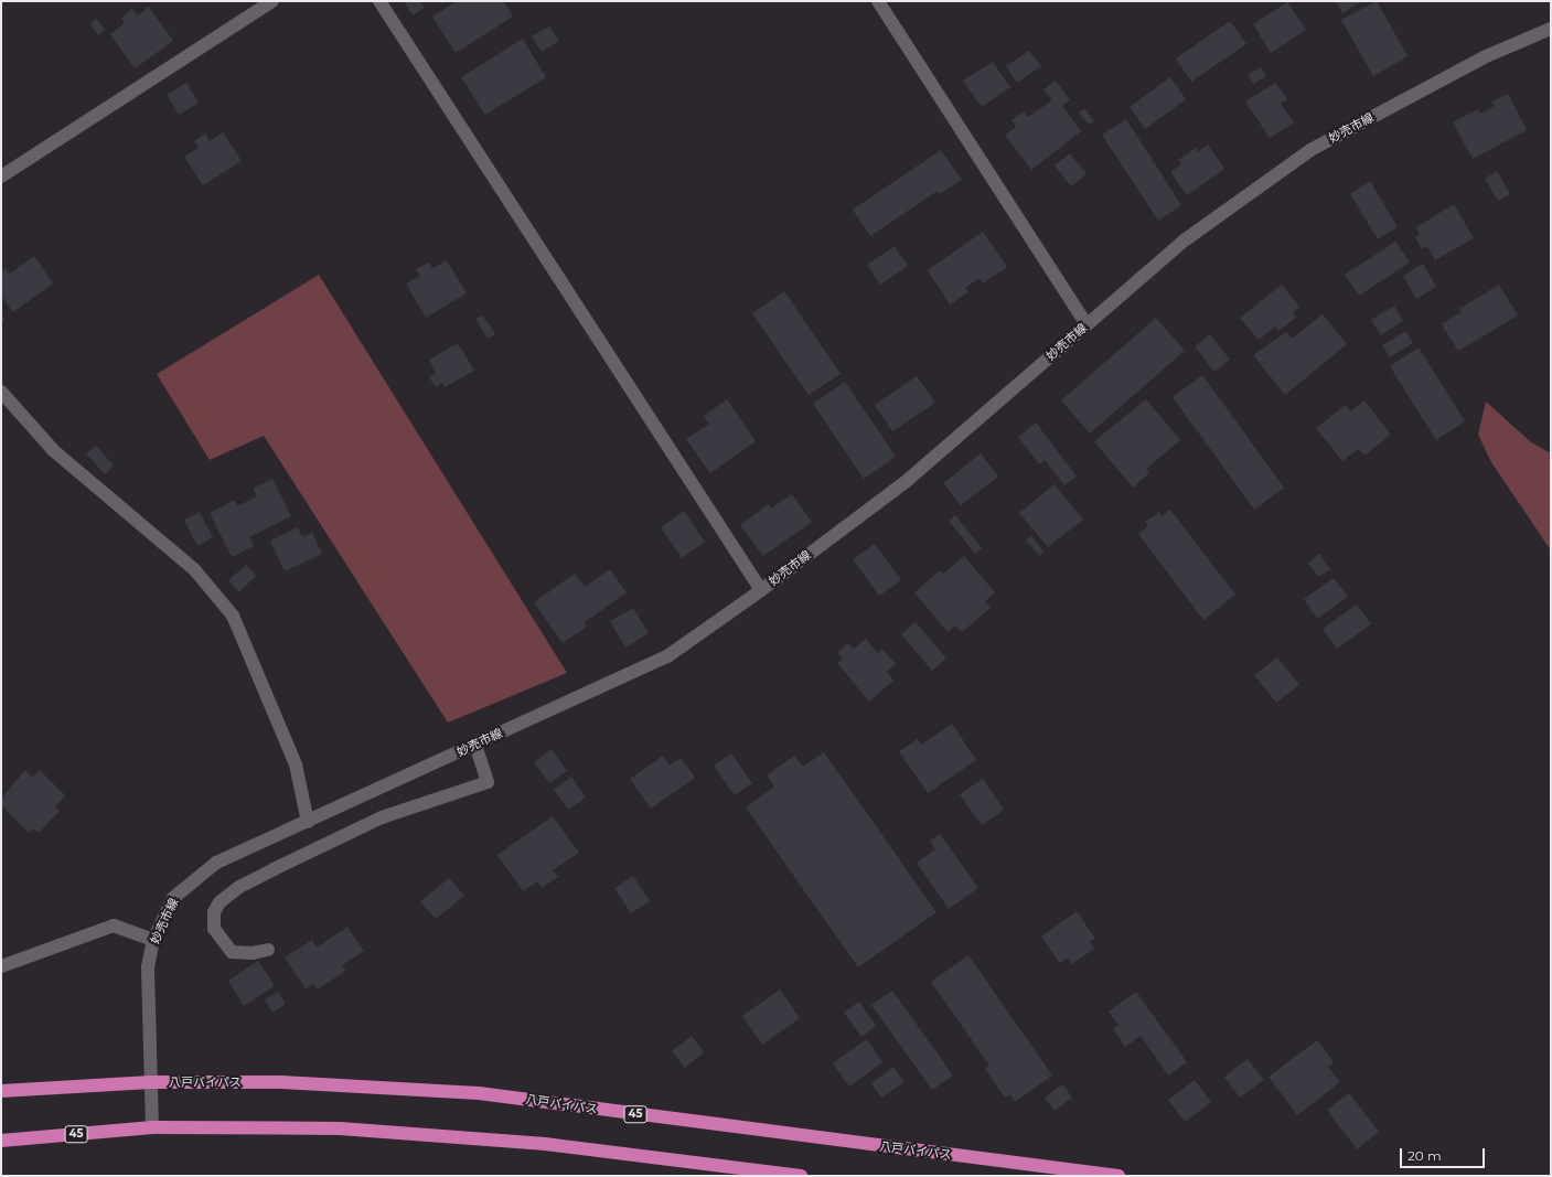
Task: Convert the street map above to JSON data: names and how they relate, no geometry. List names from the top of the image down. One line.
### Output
{"streets":{"highway":["八戸バイパス","45"],"street":["妙売市線"]},"crossings":[["妙売市線","八戸バイパス"],["妙売市線","45"]],"scale_bar":"20 m"}
